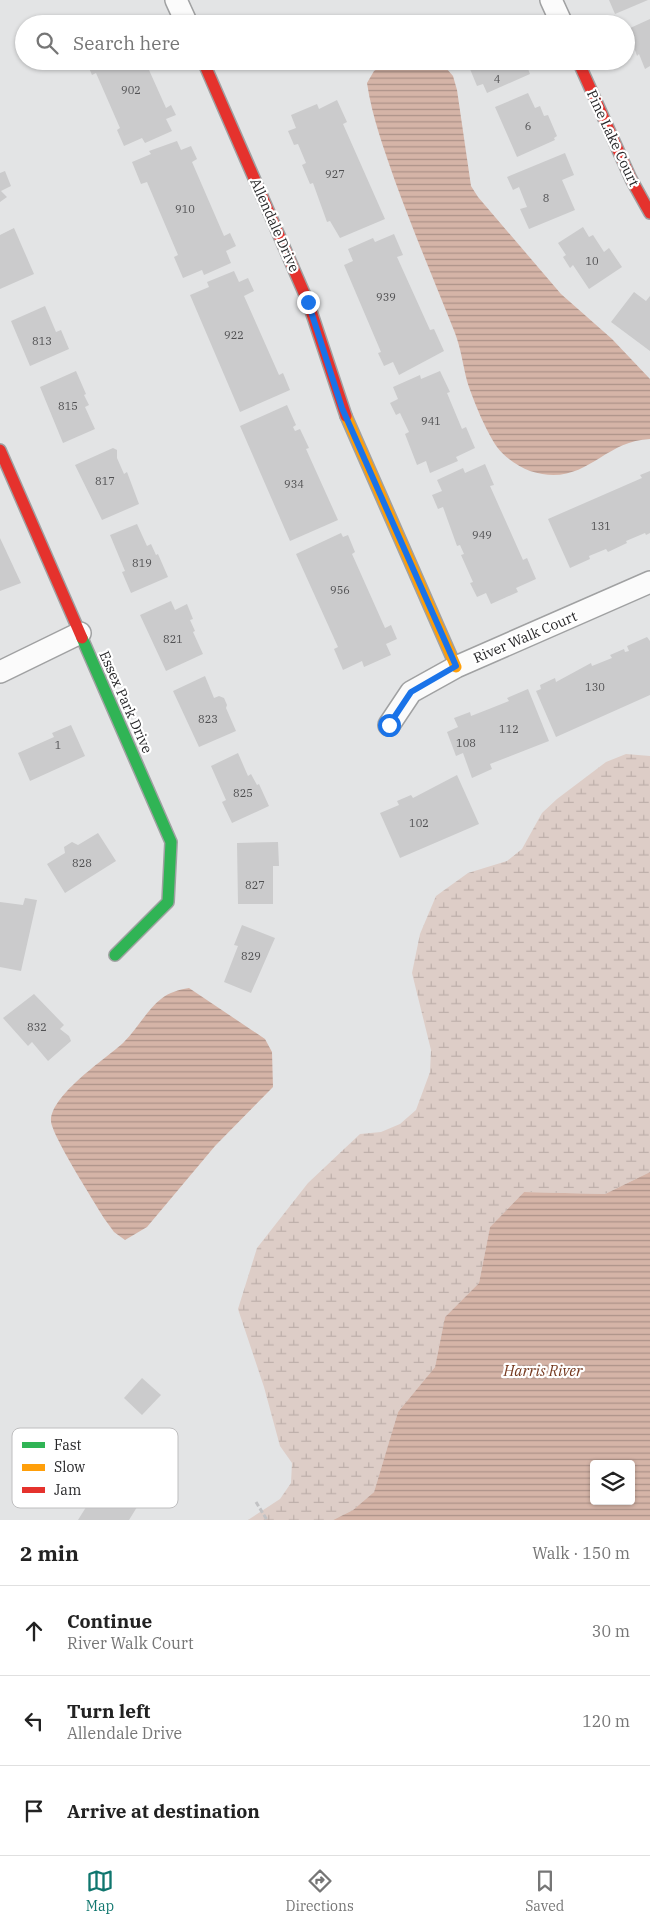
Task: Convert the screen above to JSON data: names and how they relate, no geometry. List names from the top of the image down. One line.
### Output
{"streets":{"street":["Pine Lake Court","Allendale Drive","River Walk Court","Essex Park Drive"]},"crossings":[["Allendale Drive","River Walk Court"]],"water":["Harris River"],"house_numbers":["4","902","6","927","8","910","10","939","922","813","815","941","817","934","131","949","819","956","821","130","823","112","108","1","825","102","828","827","829","832"],"legend":["Fast","Slow","Jam"],"page":{"search":"Search here","heading":["2 min","Walk · 150 m"],"list":[["Continue","River Walk Court","30 m"],["Turn left","Allendale Drive","120 m"],"Arrive at destination"],"nav":["Map","Directions","Saved"]}}
